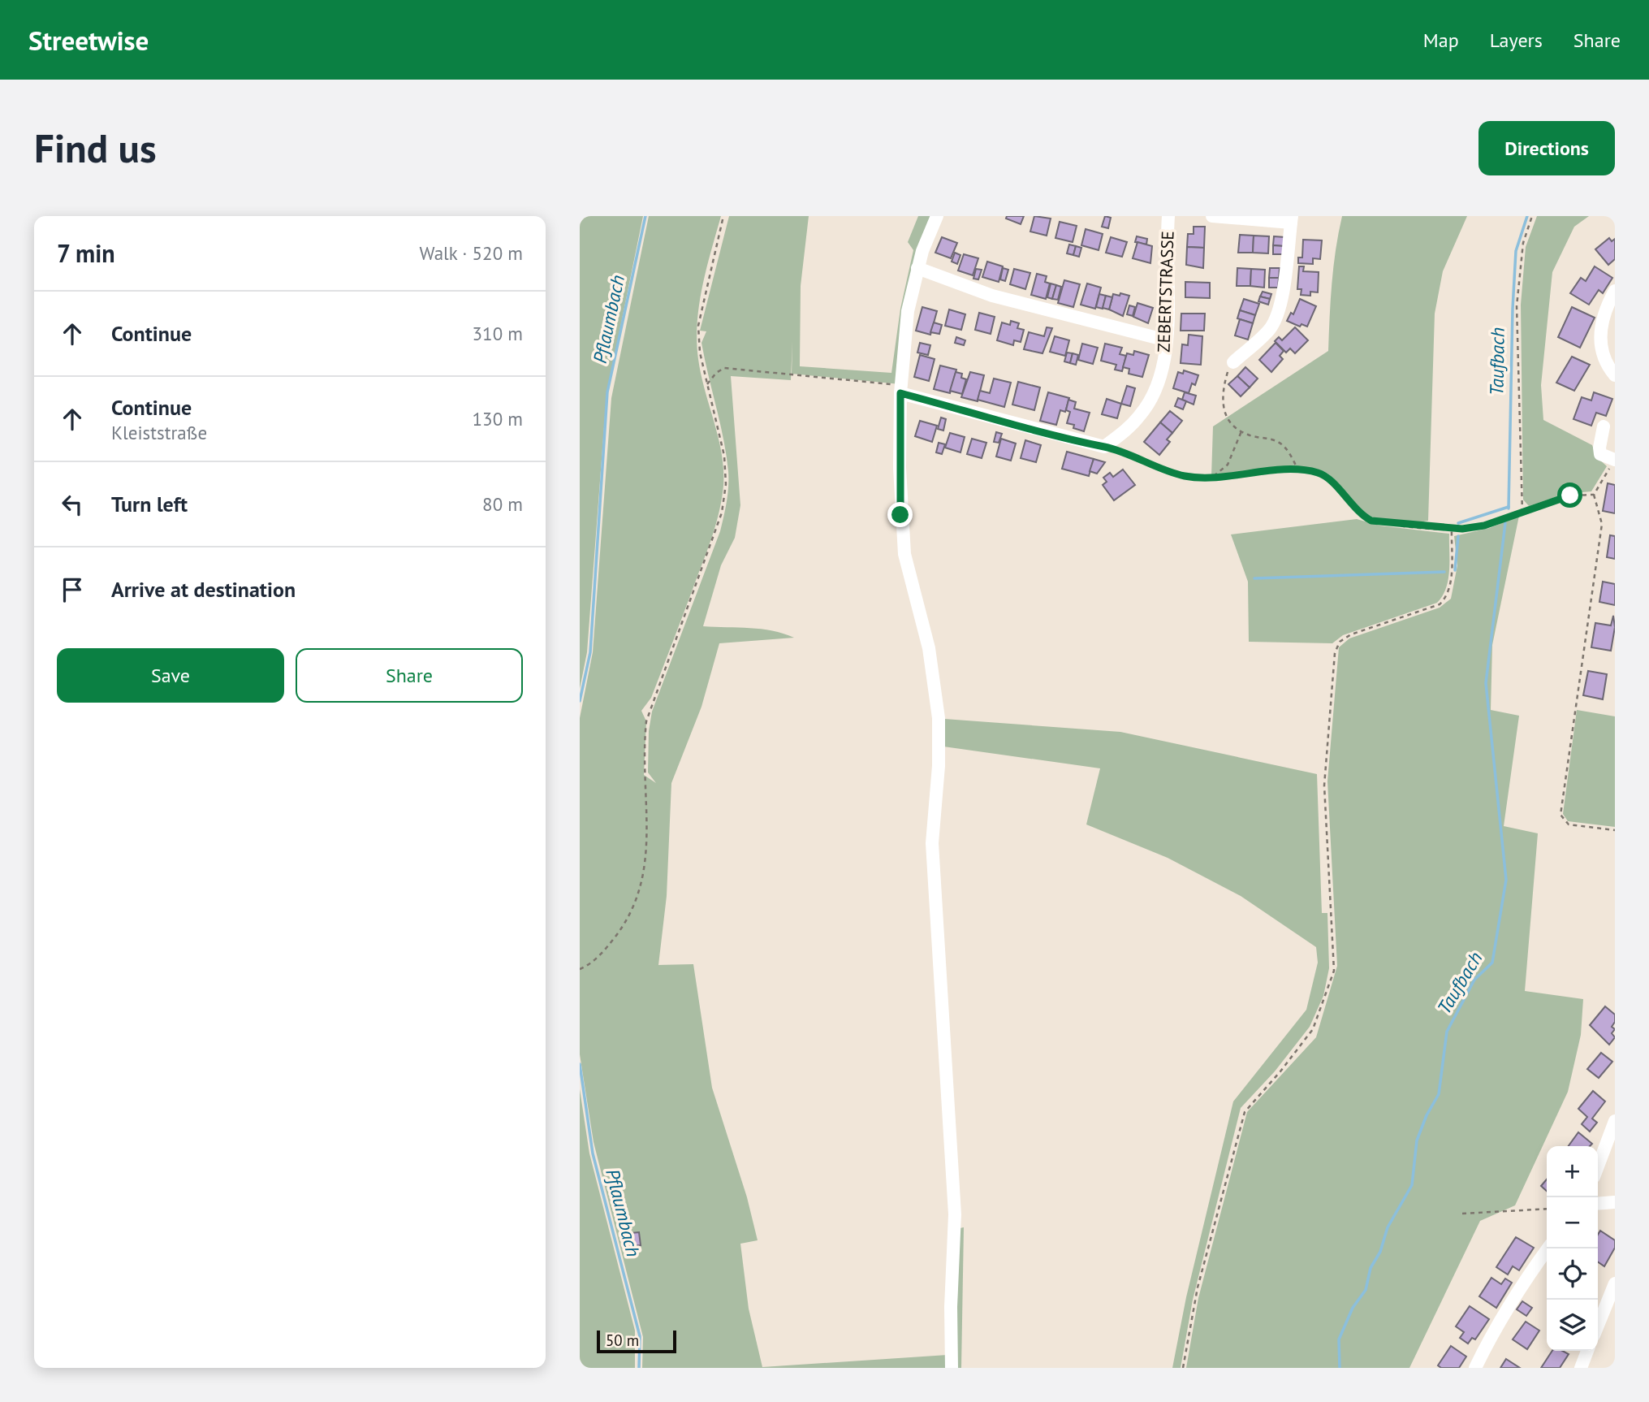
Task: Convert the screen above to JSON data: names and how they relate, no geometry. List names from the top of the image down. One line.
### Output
{"streets":{"street":["ZEBERTSTRASSE"]},"water":["Pflaumbach","Taufbach"],"scale_bar":"50 m","page":{"header":"Streetwise","nav":["Map","Layers","Share"],"buttons":["Directions",["Save","Share"]],"title":"Find us","heading":["7 min","Walk · 520 m"],"list":[["Continue","310 m"],["Continue","Kleiststraße","130 m"],["Turn left","80 m"],"Arrive at destination"],"map_buttons":["+","−"],"scale":"50 m"}}
